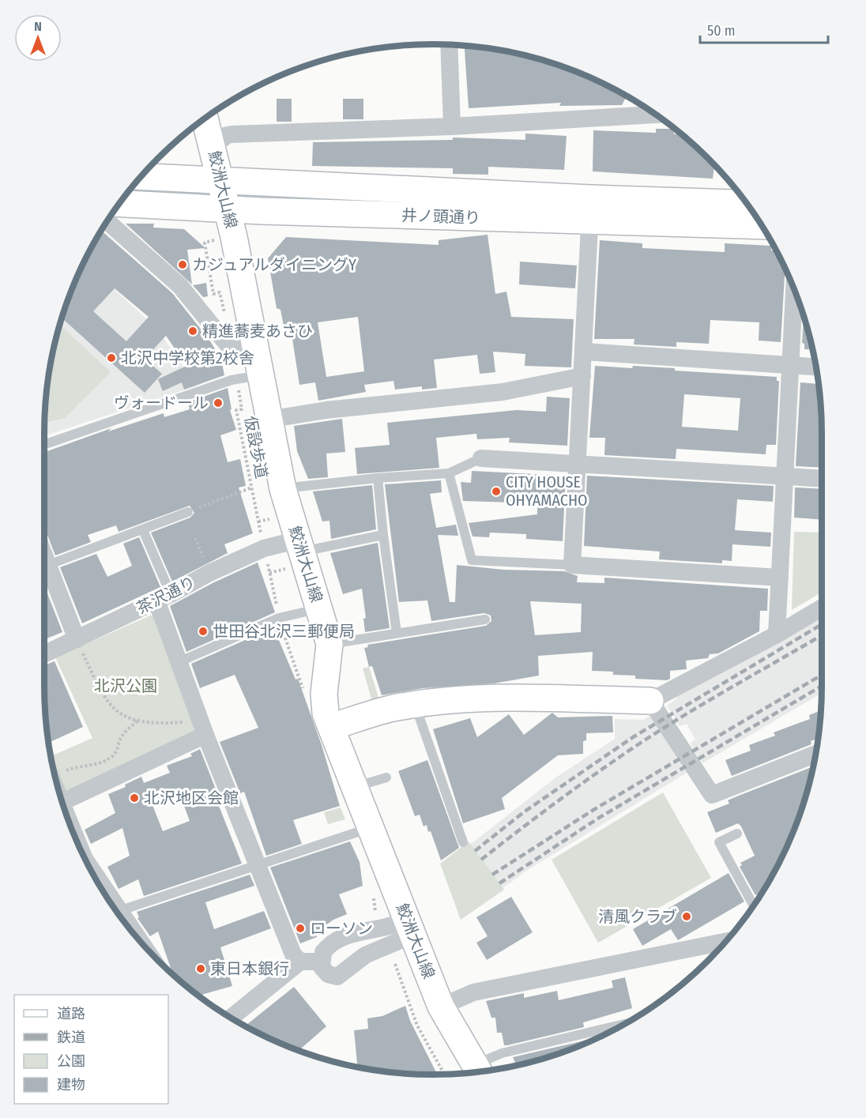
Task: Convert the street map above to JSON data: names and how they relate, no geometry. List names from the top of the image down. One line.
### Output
{"streets":{"main road":["鮫洲大山線","井ノ頭通り"],"street":["茶沢通り"],"path":["仮設歩道"]},"crossings":[["鮫洲大山線","井ノ頭通り"],["鮫洲大山線","仮設歩道"],["鮫洲大山線","茶沢通り"],["仮設歩道","茶沢通り"]],"parks":["北沢公園"],"places":["カジュアルダイニングY","精進蕎麦あさひ","北沢中学校第2校舎","ヴォードール","CITY HOUSE OHYAMACHO","世田谷北沢三郵便局","北沢地区会館","清風クラブ","ローソン","東日本銀行"],"legend":["道路","鉄道","公園","建物"],"scale_bar":"50 m","north":"top"}
